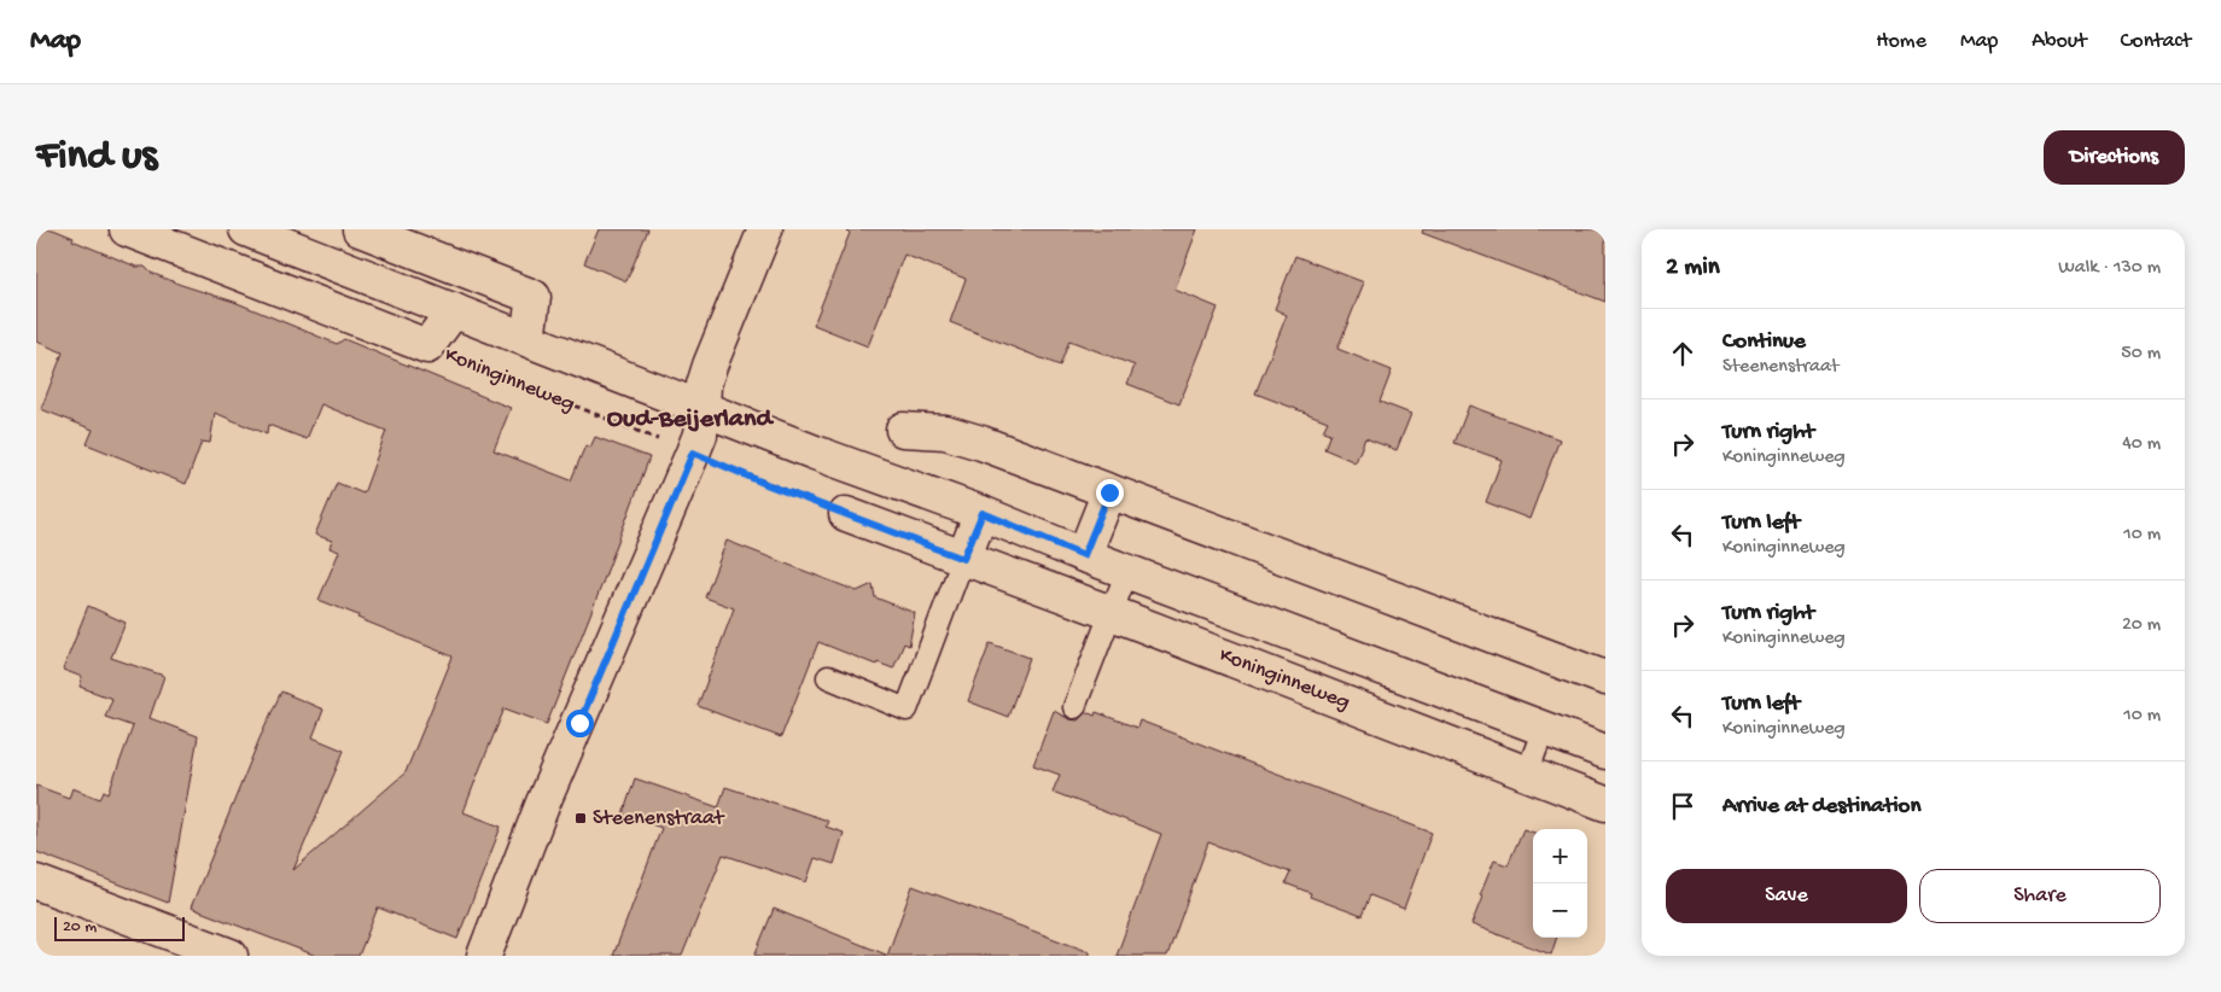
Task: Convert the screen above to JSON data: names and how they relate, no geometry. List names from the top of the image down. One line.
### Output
{"streets":{"street":["Koninginneweg"]},"districts":["Oud-Beijerland"],"places":{"transit":["Steenenstraat"]},"scale_bar":"20 m","page":{"header":"Map","nav":["Home","Map","About","Contact"],"buttons":["Directions",["Save","Share"]],"title":"Find us","heading":["2 min","Walk · 130 m"],"list":[["Continue","Steenenstraat","50 m"],["Turn right","Koninginneweg","40 m"],["Turn left","Koninginneweg","10 m"],["Turn right","Koninginneweg","20 m"],["Turn left","Koninginneweg","10 m"],"Arrive at destination"],"map_buttons":["+","−"],"scale":"20 m"}}
